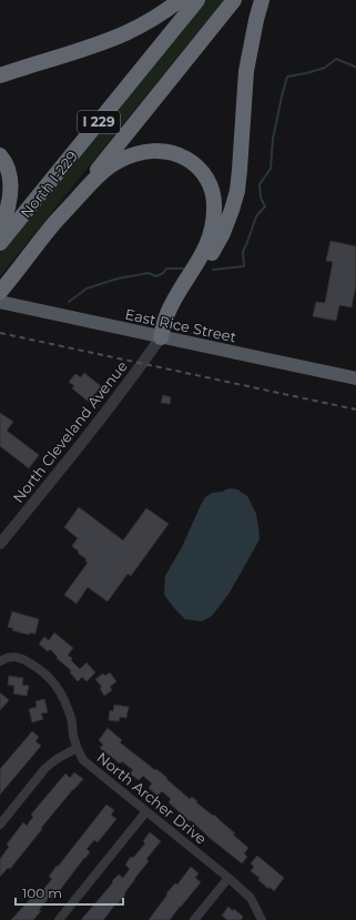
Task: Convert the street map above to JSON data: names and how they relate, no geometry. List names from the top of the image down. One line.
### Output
{"streets":{"highway":["I 229","North I-229"],"main road":["East Rice Street"],"street":["North Cleveland Avenue","North Archer Drive"]},"crossings":[["I 229","North I-229"],["East Rice Street","North Cleveland Avenue"]],"scale_bar":"100 m"}
